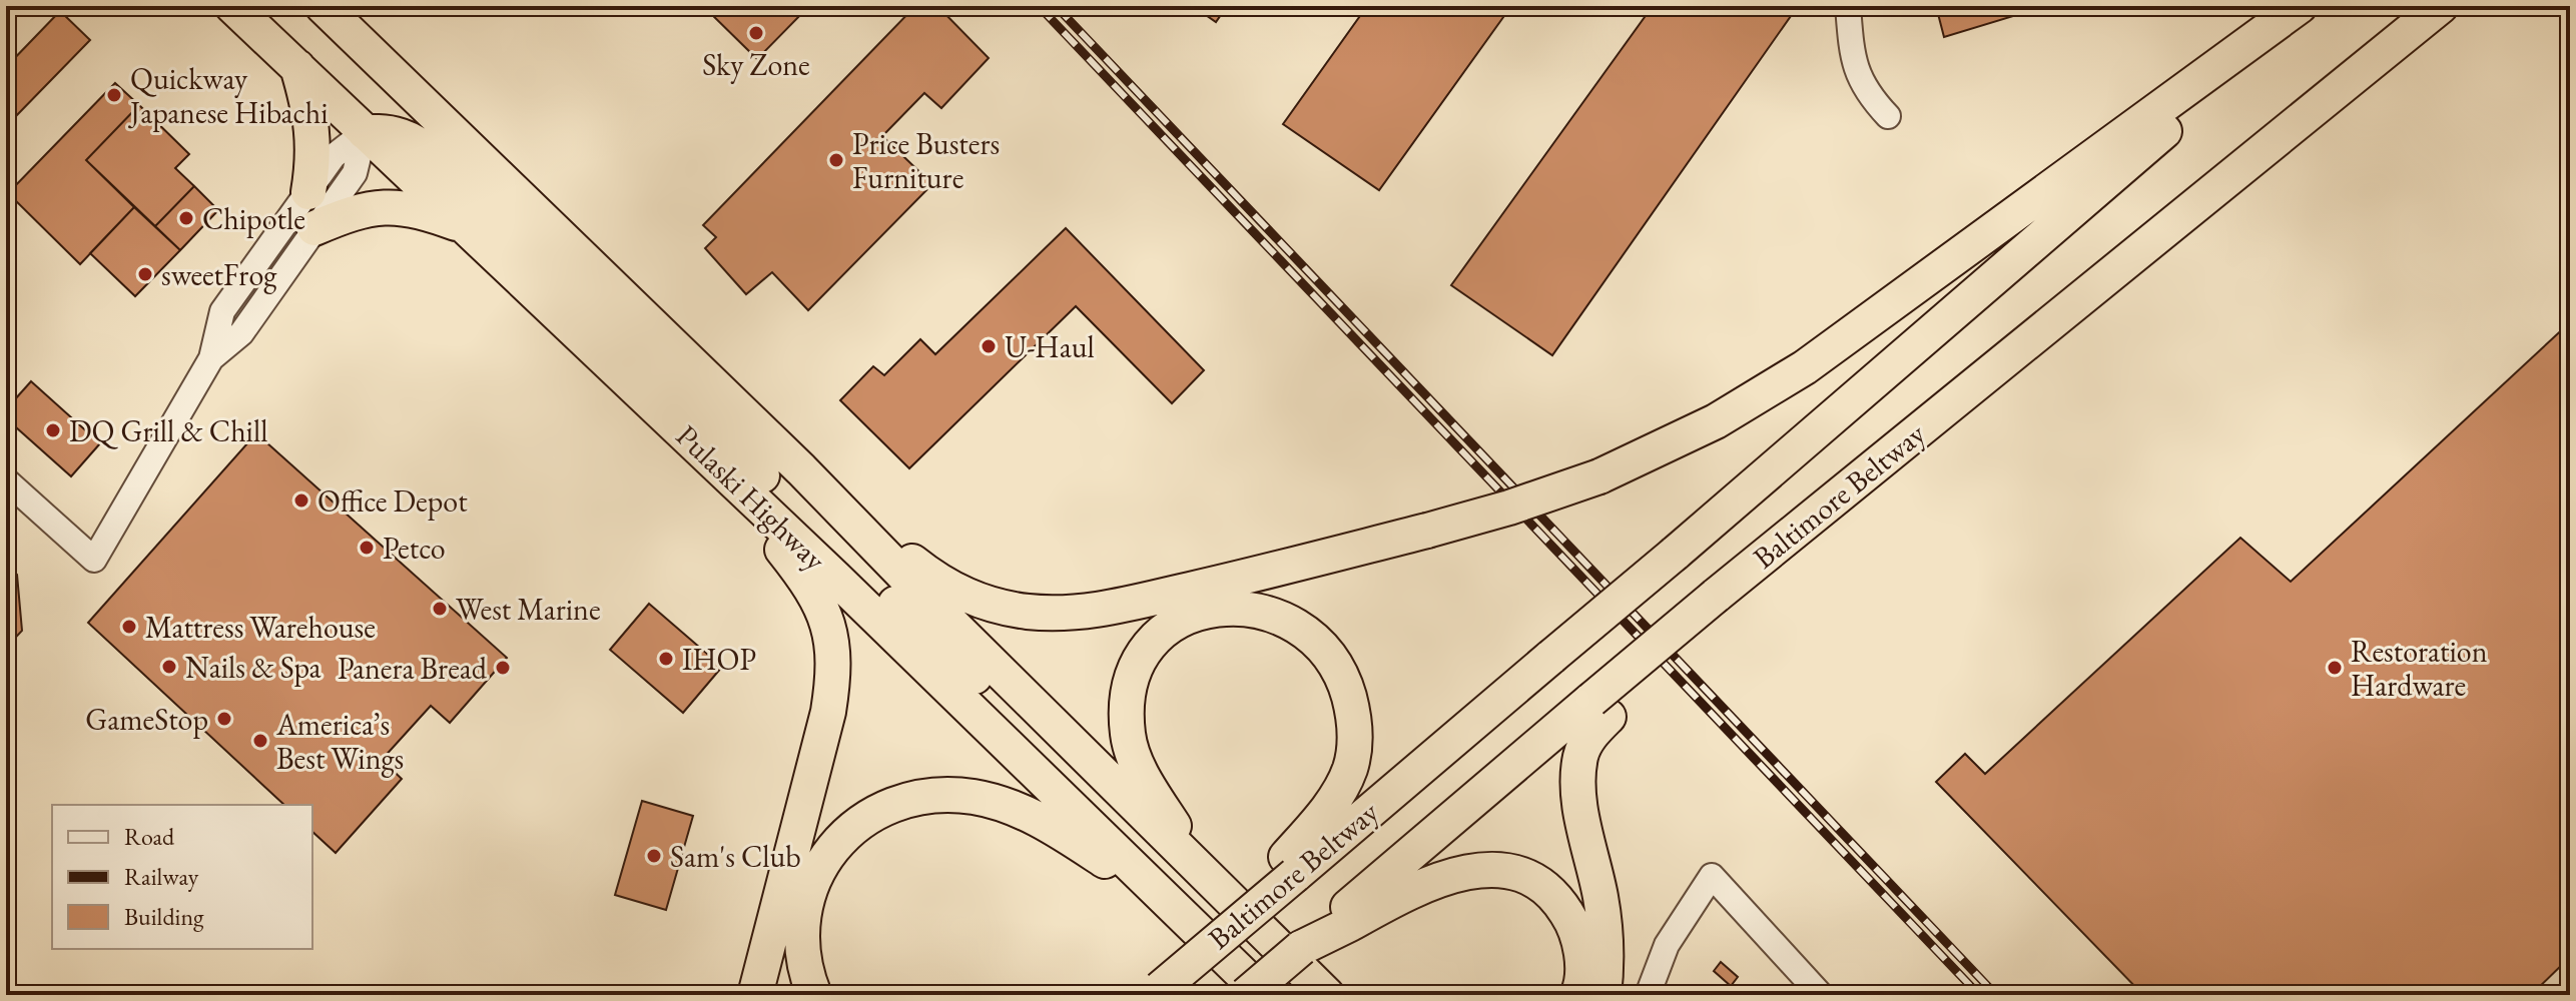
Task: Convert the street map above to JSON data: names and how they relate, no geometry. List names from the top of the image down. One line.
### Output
{"streets":{"highway":["Baltimore Beltway","Pulaski Highway"]},"crossings":[["Baltimore Beltway","Pulaski Highway"]],"places":["Sky Zone","Quickway Japanese Hibachi","Price Busters Furniture","Chipotle","sweetFrog","U-Haul","DQ Grill & Chill","Office Depot","Petco","West Marine","Mattress Warehouse","IHOP","Nails & Spa","Panera Bread","Restoration Hardware","GameStop","America’s Best Wings","Sam's Club"],"legend":["Road","Railway","Building"]}
